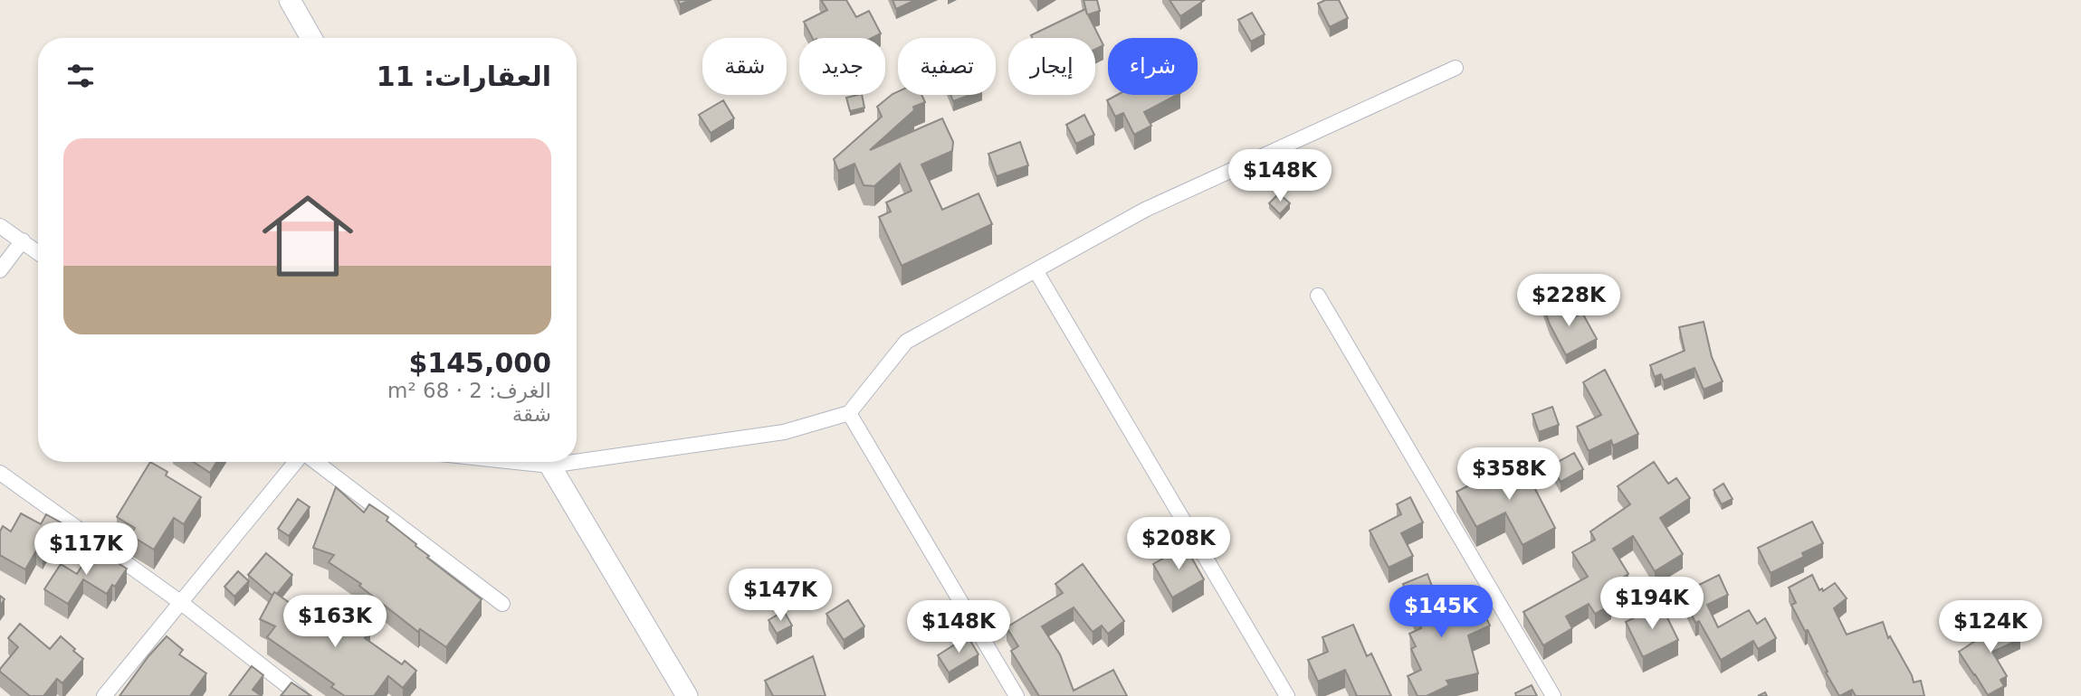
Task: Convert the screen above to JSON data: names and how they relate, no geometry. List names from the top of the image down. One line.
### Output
{"page":{"chip":["شراء","إيجار","تصفية","جديد","شقة"],"heading":"العقارات: 11","list":[{"name":"$145,000","note":"الغرف: 2 · 68 m² · شقة"}],"price":["$148K","$228K","$358K","$208K","$117K","$147K","$194K","$145K","$163K","$148K","$124K"]}}
